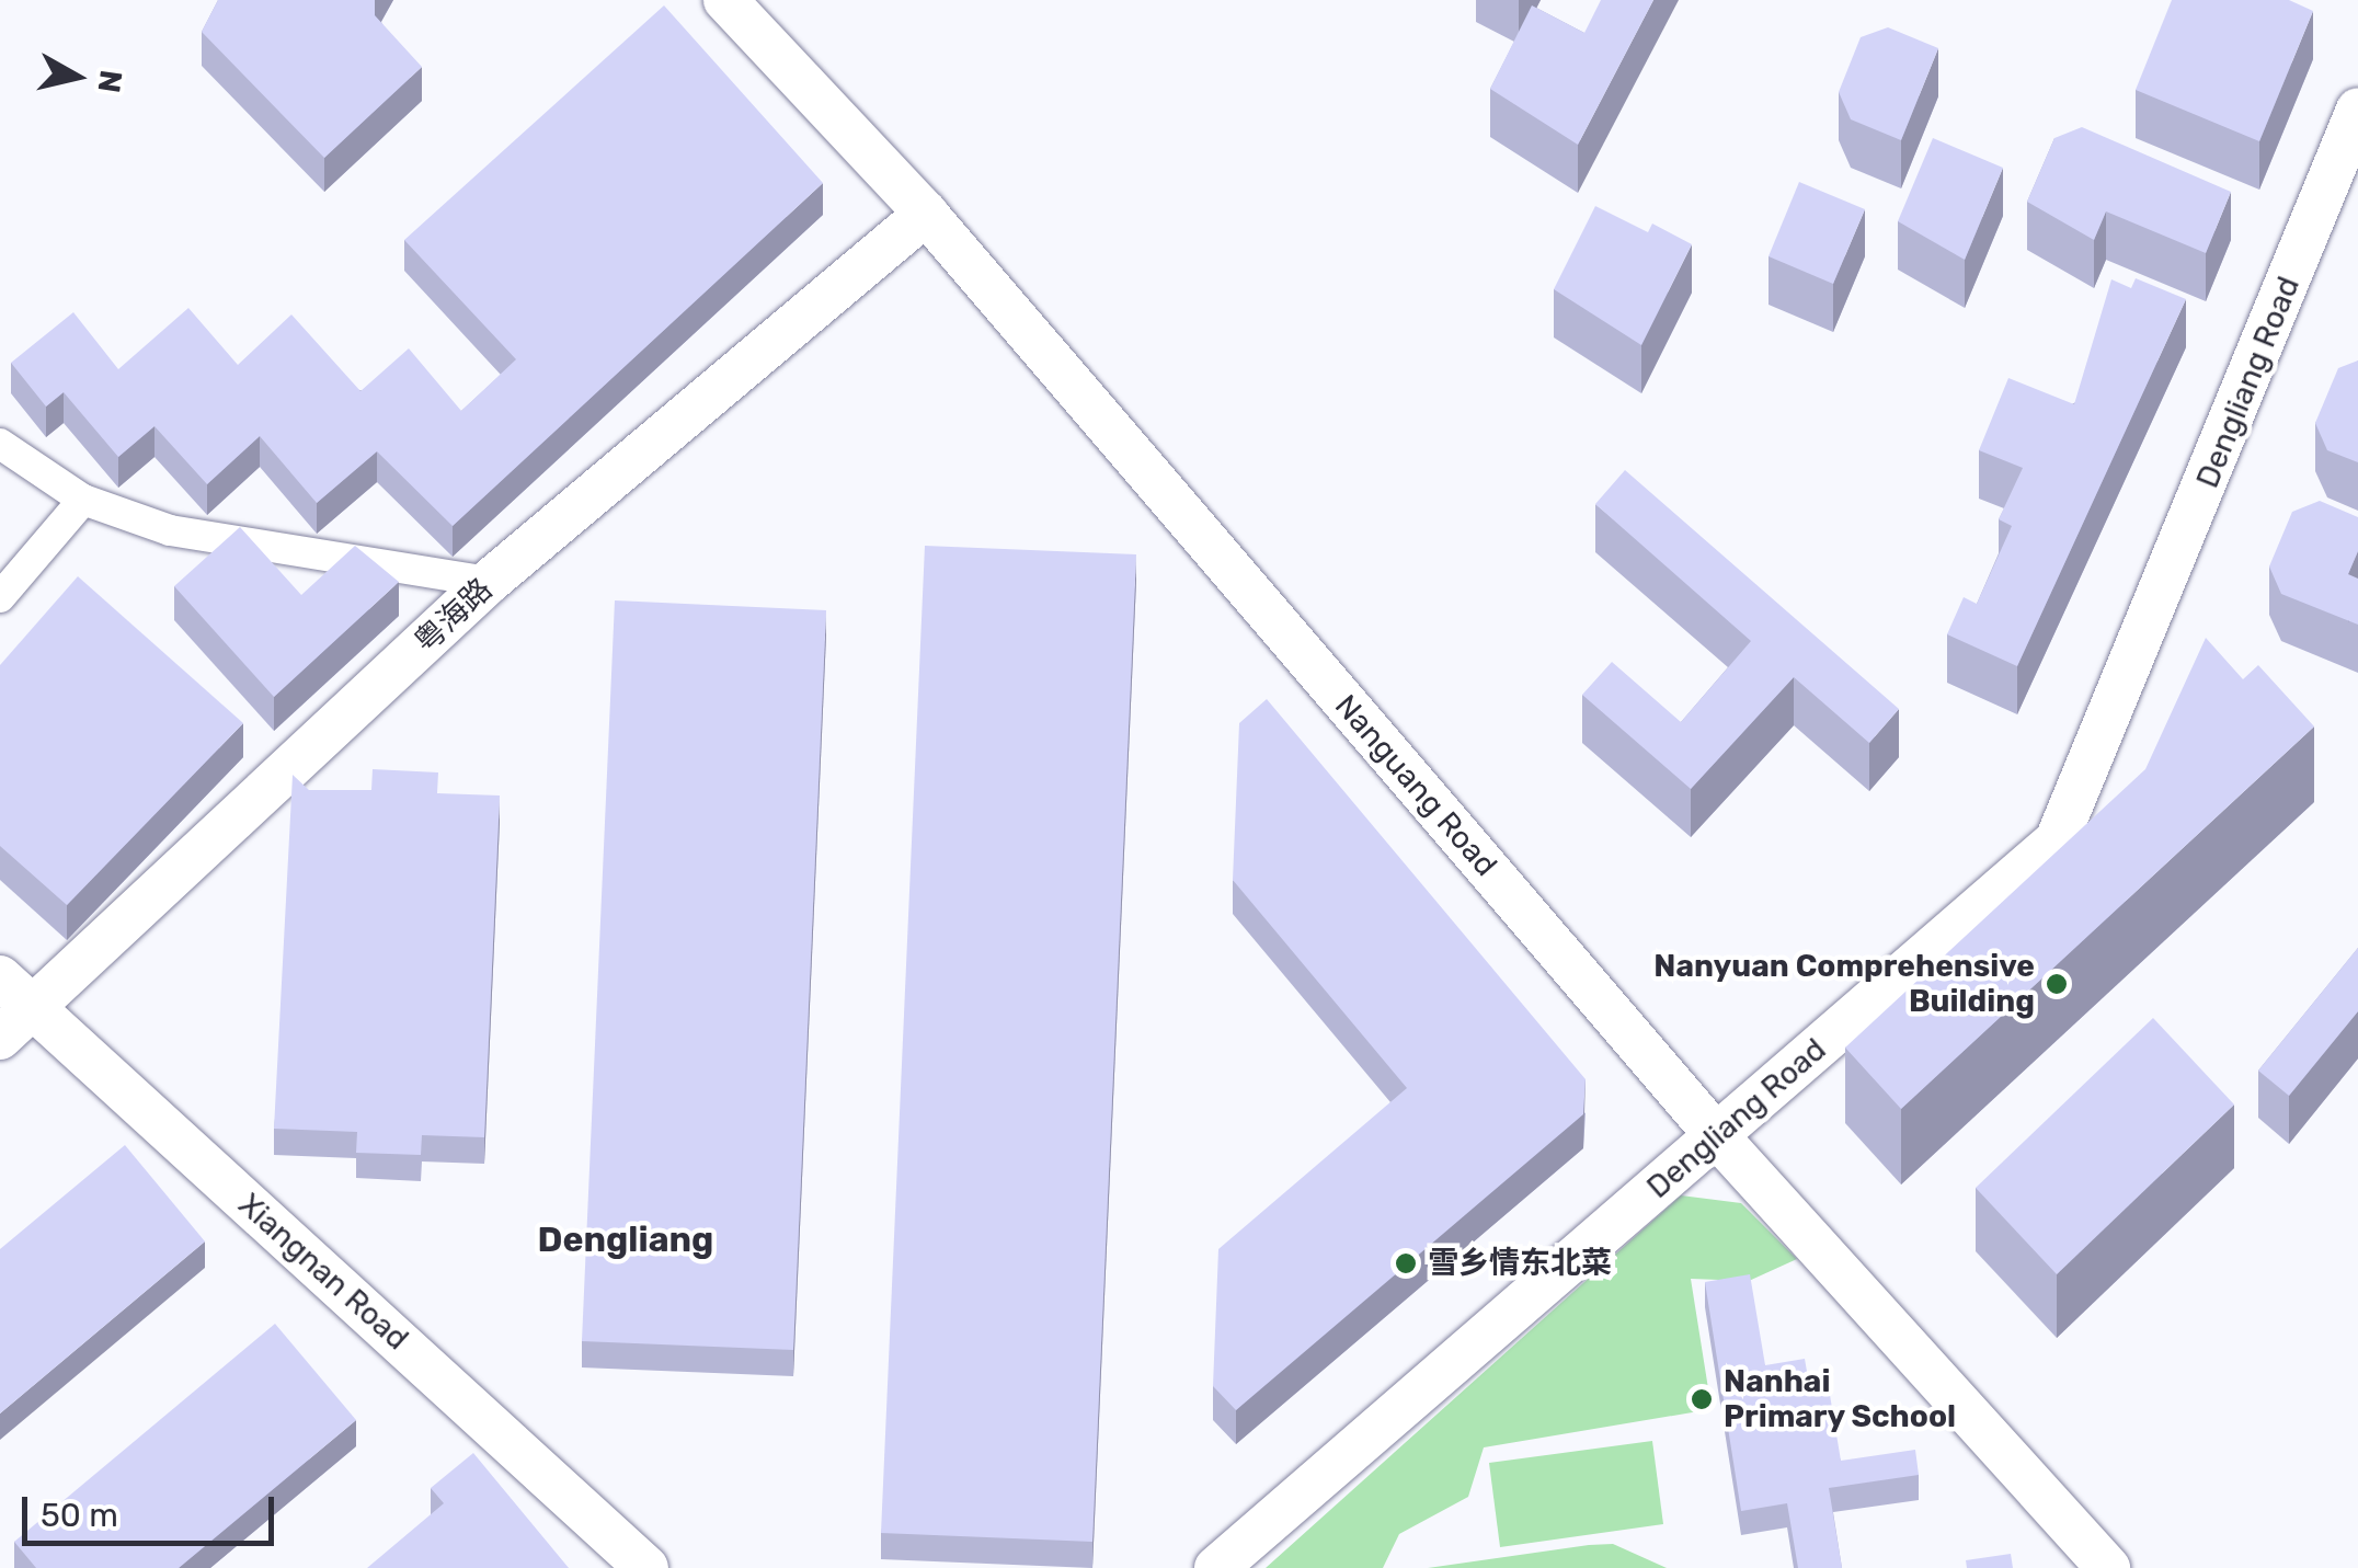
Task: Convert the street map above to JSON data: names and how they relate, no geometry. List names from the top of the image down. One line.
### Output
{"streets":{"main road":["Dengliang Road","粤海路","Nanguang Road","Xiangnan Road"]},"crossings":[["Dengliang Road","Nanguang Road"],["粤海路","Nanguang Road"],["粤海路","Xiangnan Road"]],"districts":["Dengliang"],"places":["Nanyuan Comprehensive Building","雪乡情东北菜","Nanhai Primary School"],"scale_bar":"50 m","north":"right"}
